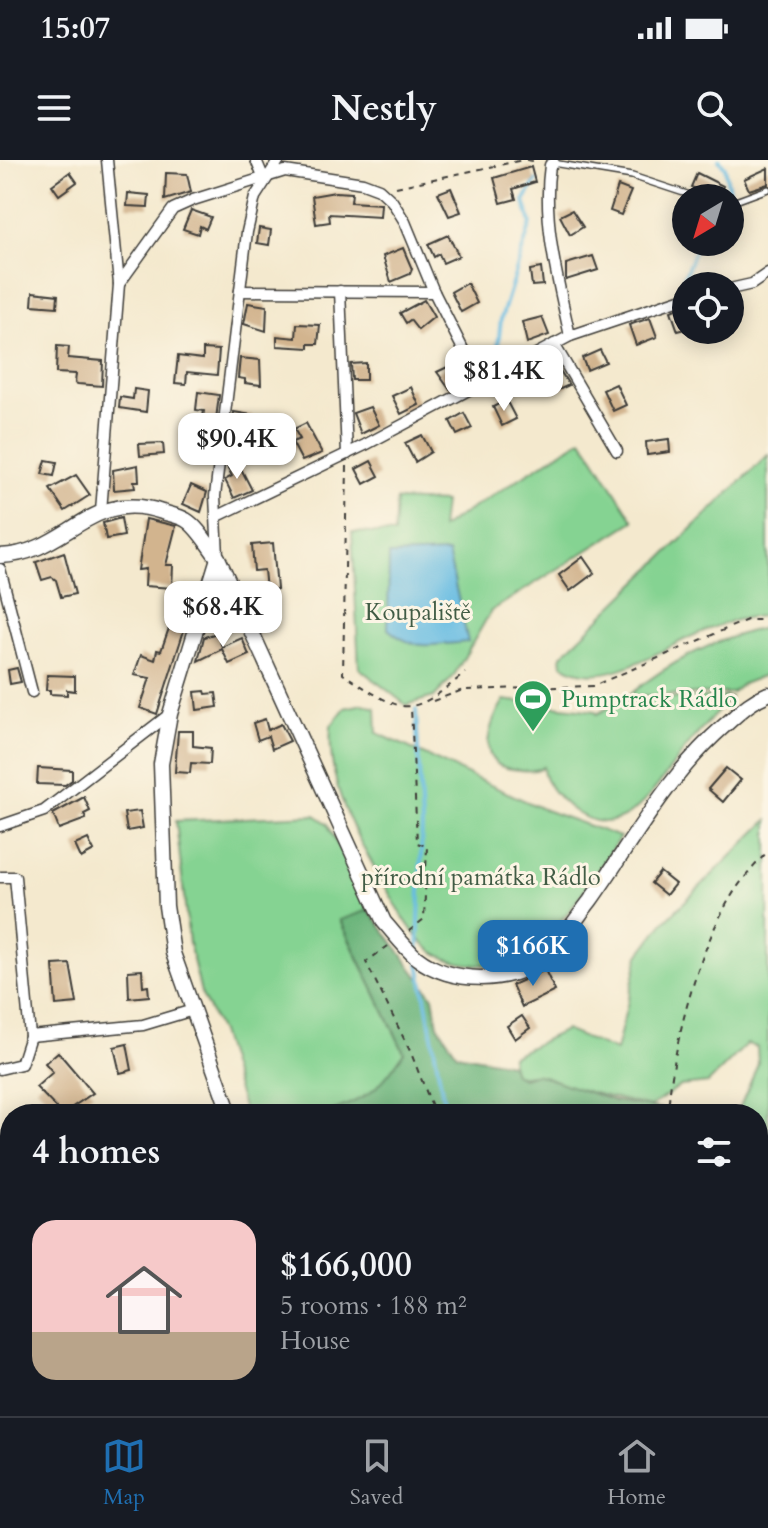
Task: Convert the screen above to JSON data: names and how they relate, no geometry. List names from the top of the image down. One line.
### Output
{"parks":["Koupaliště","přírodní památka Rádlo"],"places":{"sports":["Pumptrack Rádlo"]},"north":"bottom left","page":{"status":"15:07","header":"Nestly","price":["$81.4K","$90.4K","$68.4K","$166K"],"heading":"4 homes","list":[{"name":"$166,000","note":"5 rooms · 188 m² · House"}],"tabs":["Map","Saved","Home"]}}
